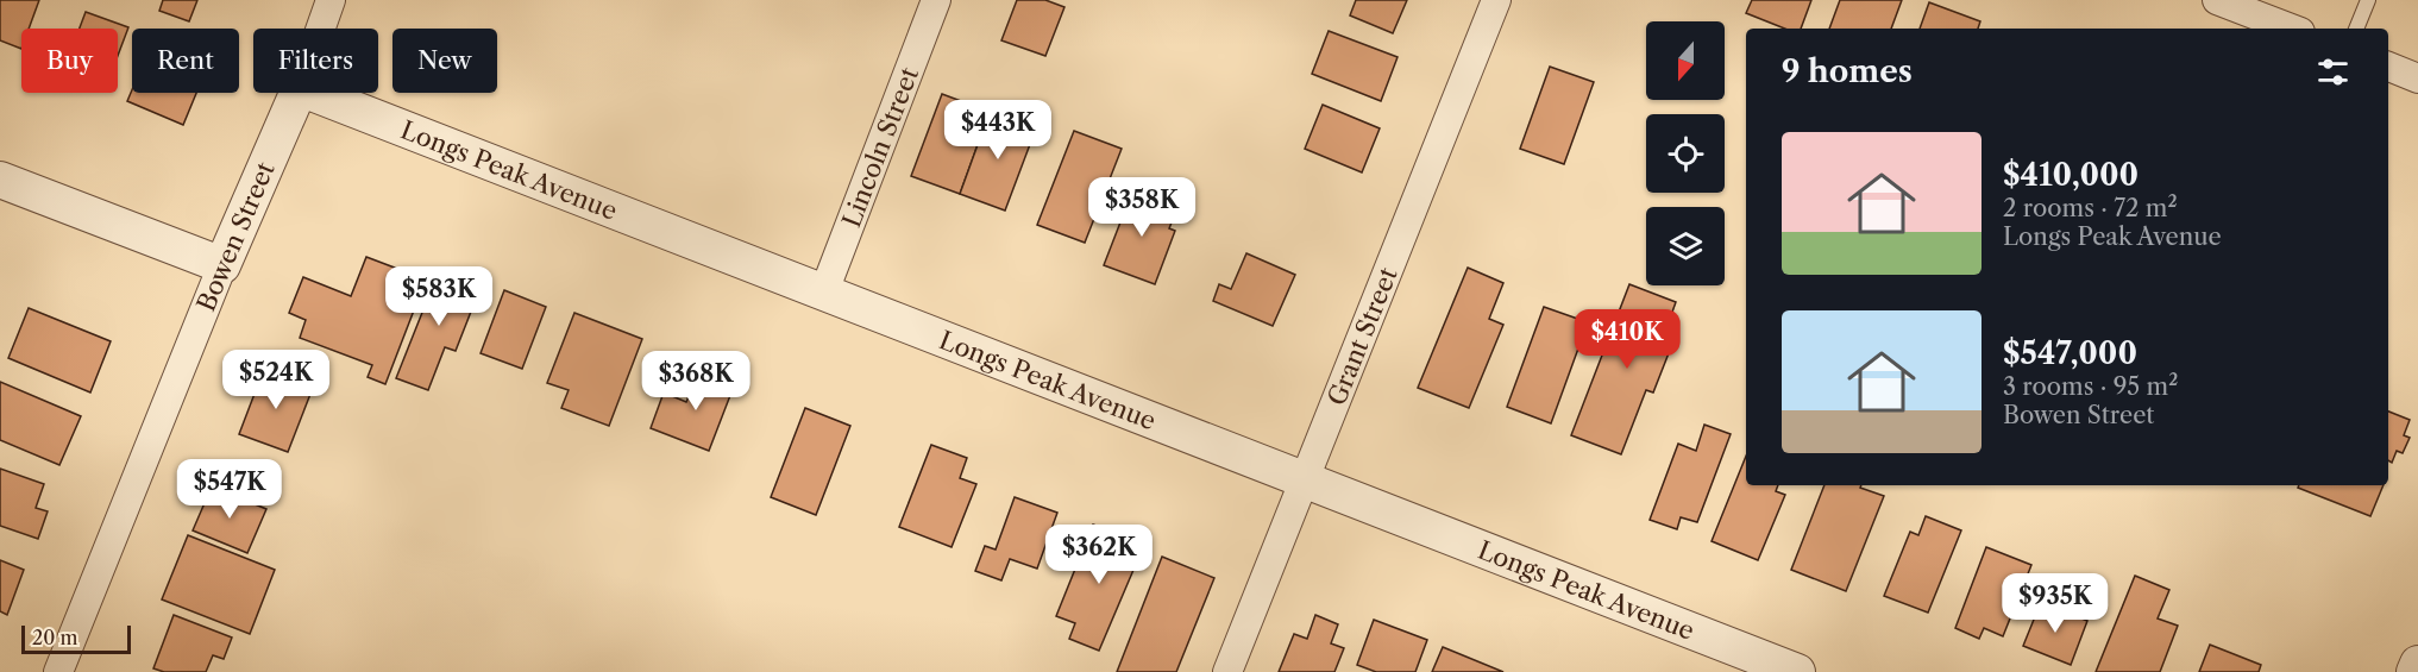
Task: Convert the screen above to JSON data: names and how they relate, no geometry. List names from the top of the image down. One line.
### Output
{"streets":{"street":["Lincoln Street","Longs Peak Avenue","Bowen Street","Grant Street"]},"crossings":[["Lincoln Street","Longs Peak Avenue"],["Longs Peak Avenue","Grant Street"]],"scale_bar":"20 m","north":"bottom","page":{"chip":["Buy","Rent","Filters","New"],"heading":"9 homes","price":["$443K","$358K","$583K","$410K","$524K","$368K","$547K","$362K","$935K"],"list":[{"name":"$410,000","note":"2 rooms · 72 m² · Longs Peak Avenue"},{"name":"$547,000","note":"3 rooms · 95 m² · Bowen Street"}],"scale":"20 m"}}
